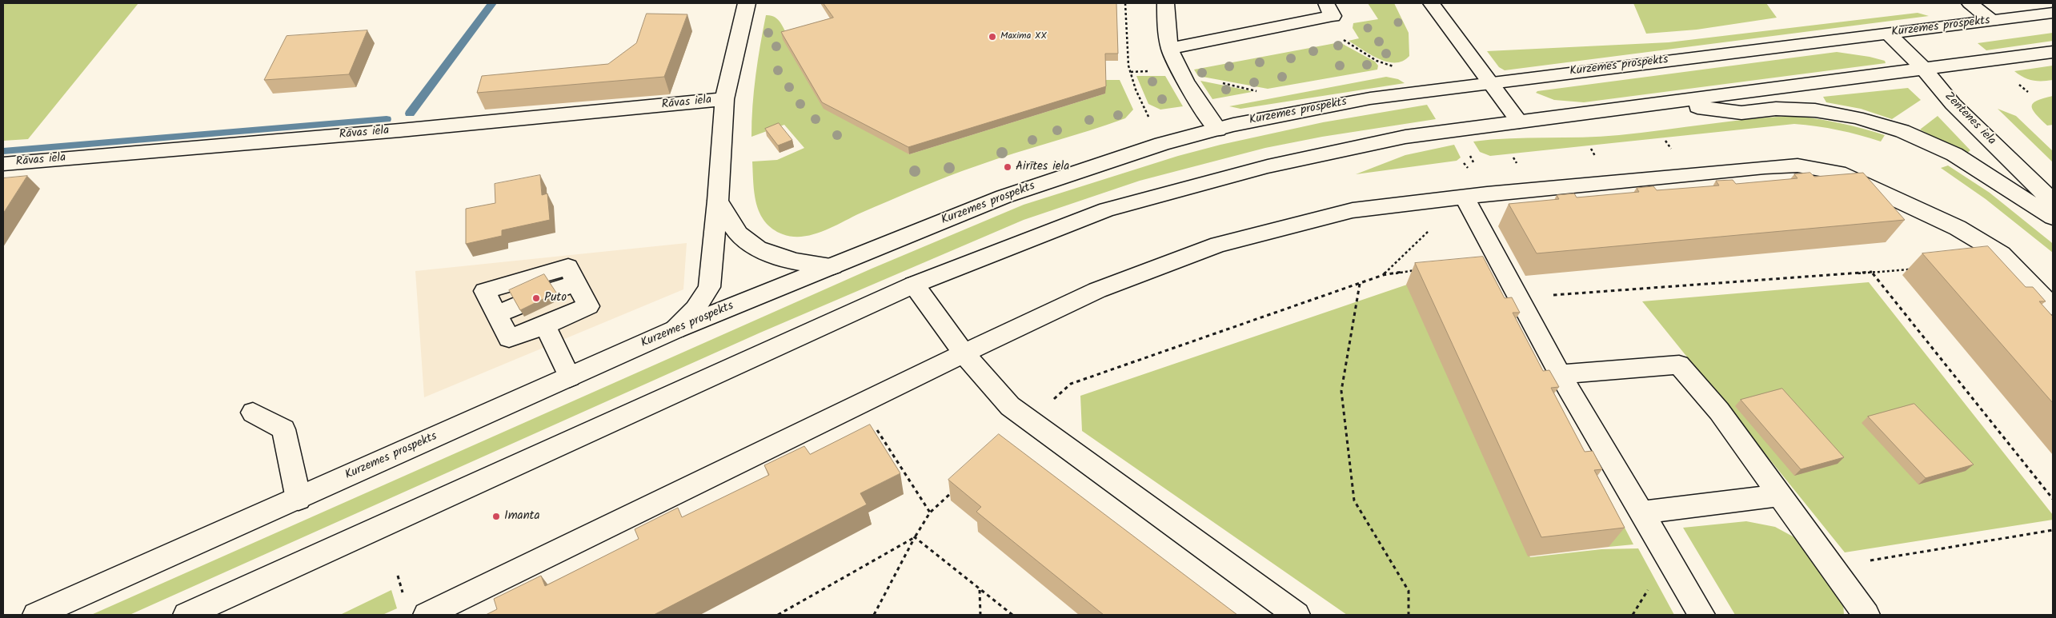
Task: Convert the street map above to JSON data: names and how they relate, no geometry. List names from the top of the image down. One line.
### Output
{"streets":{"street":["Kurzemes prospekts","Rāvas iela","Zentenes iela"]},"crossings":[["Kurzemes prospekts","Zentenes iela"]],"places":["Maxima XX","Airītes iela","Puto","Imanta"]}
